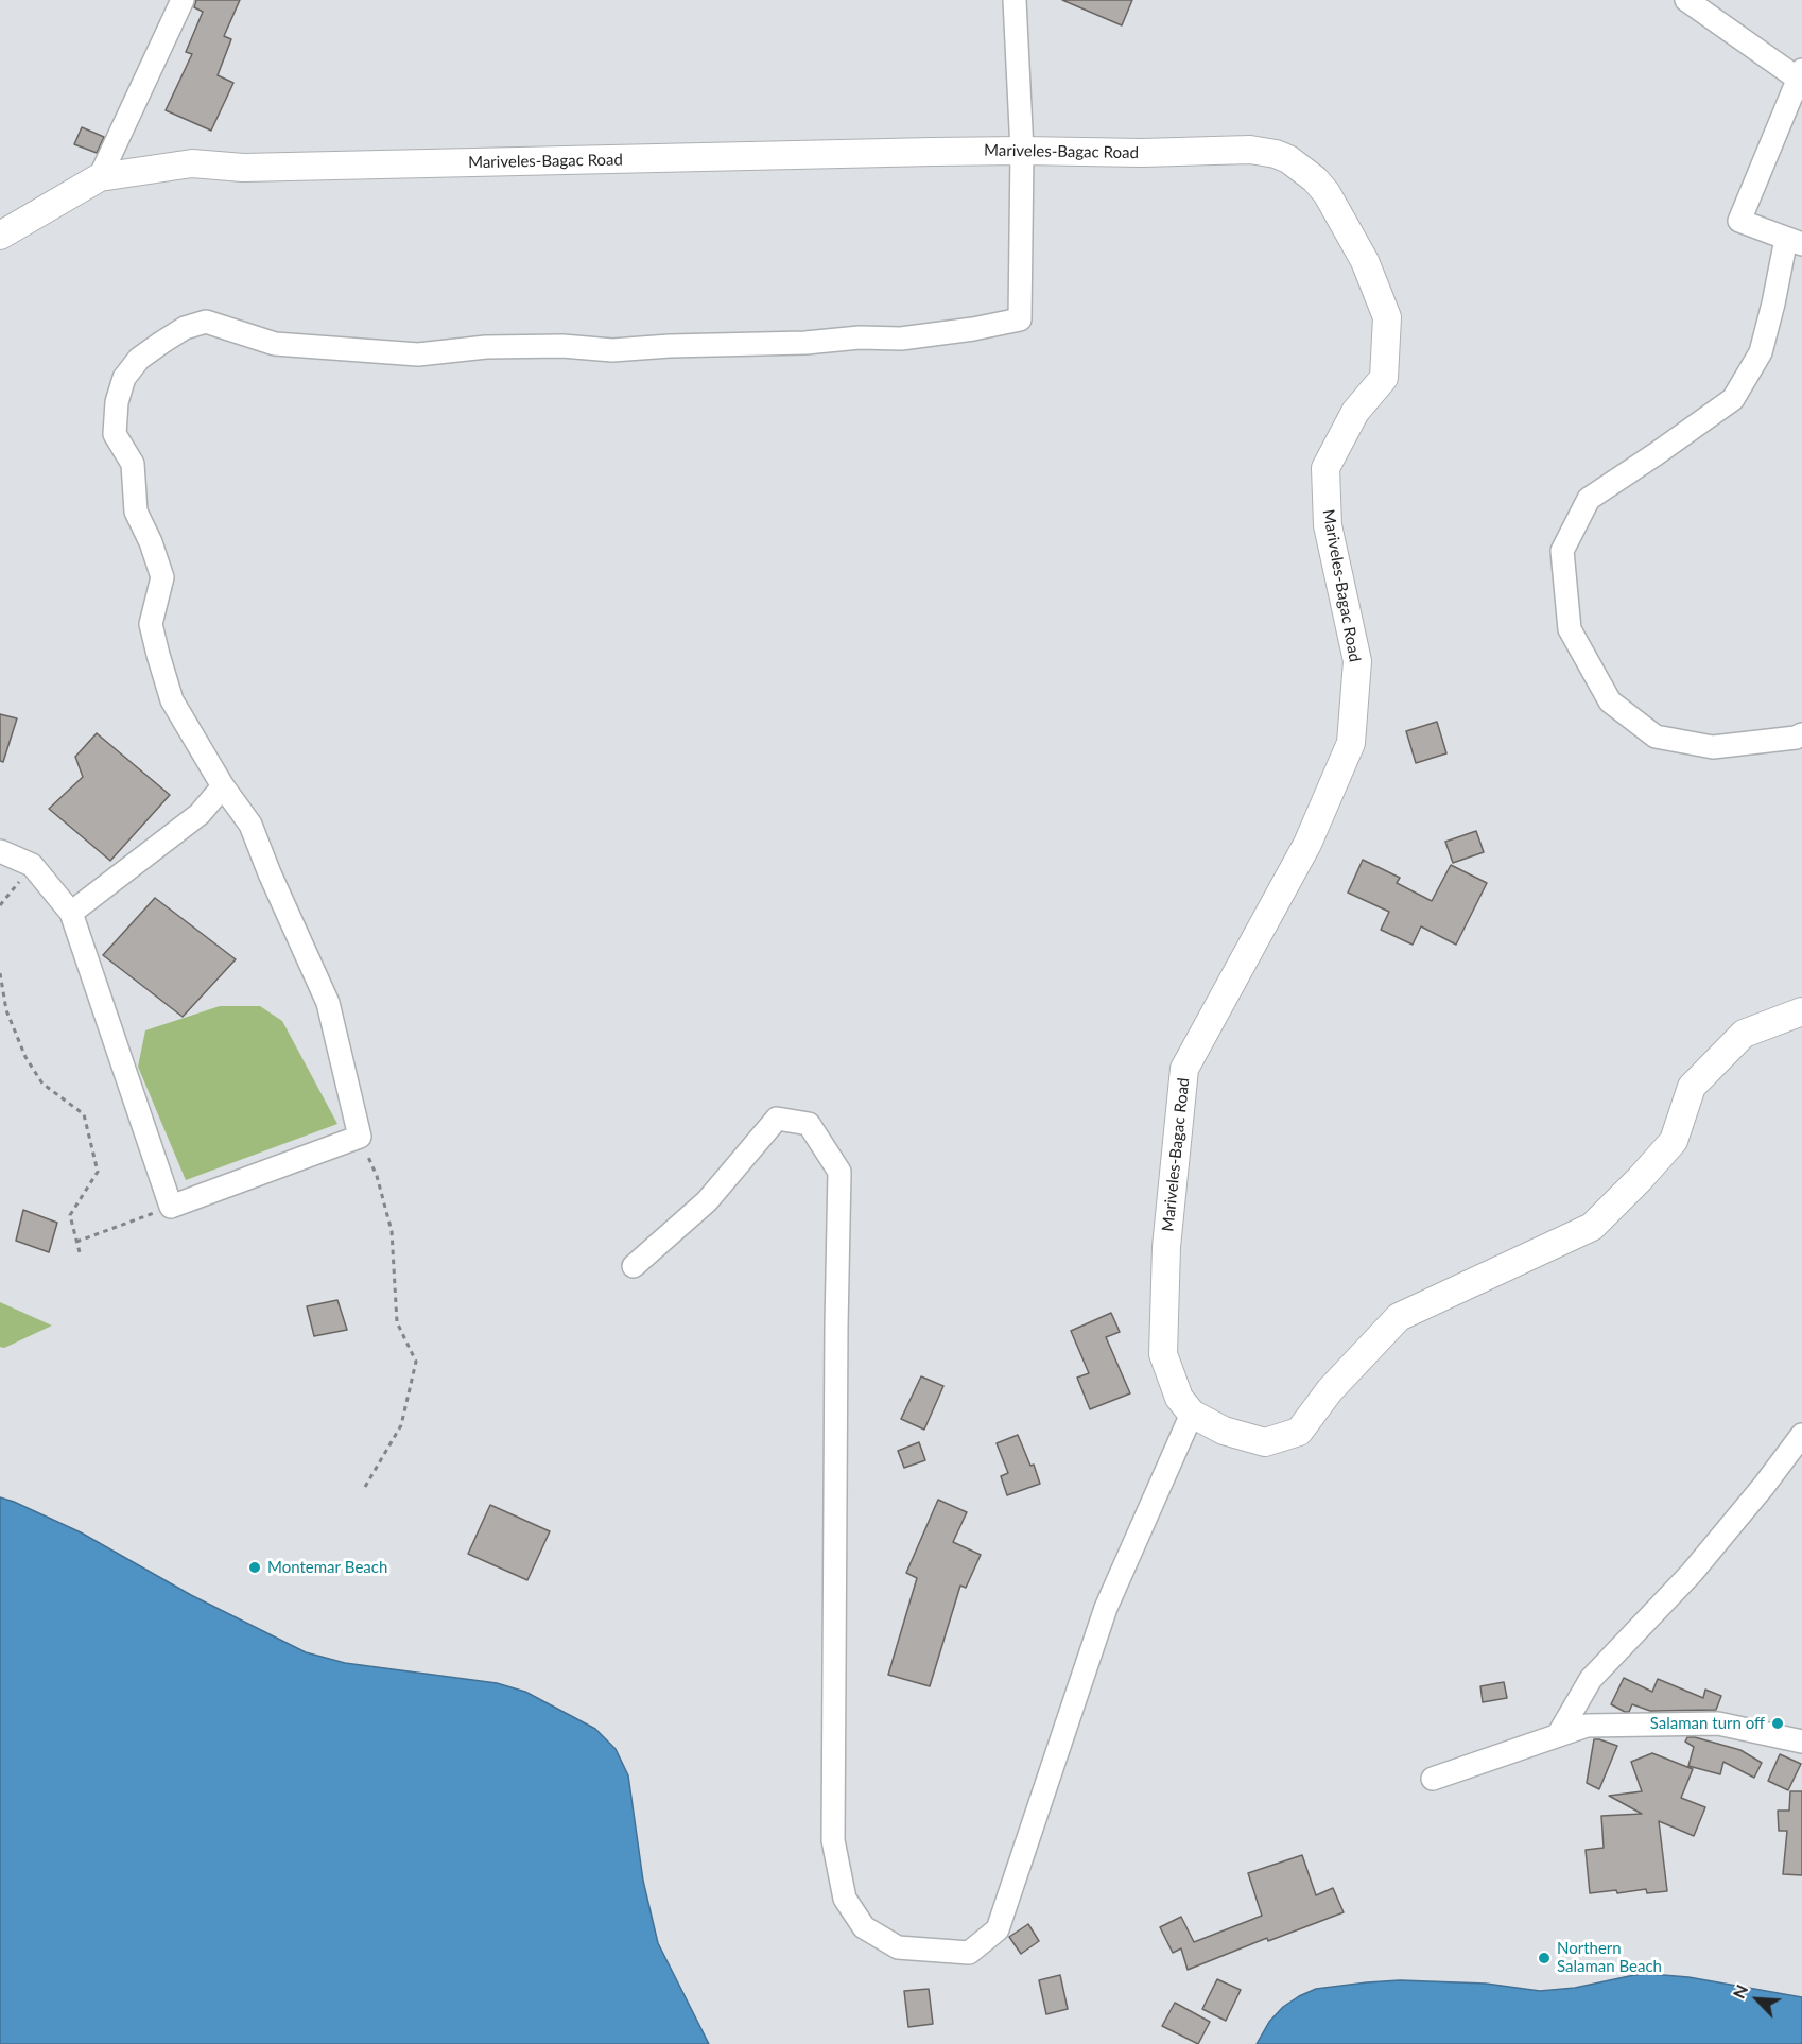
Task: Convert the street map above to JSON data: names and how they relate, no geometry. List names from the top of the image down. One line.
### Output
{"streets":{"main road":["Mariveles-Bagac Road"]},"places":["Montemar Beach","Salaman turn off","Northern Salaman Beach"],"north":"top left"}
